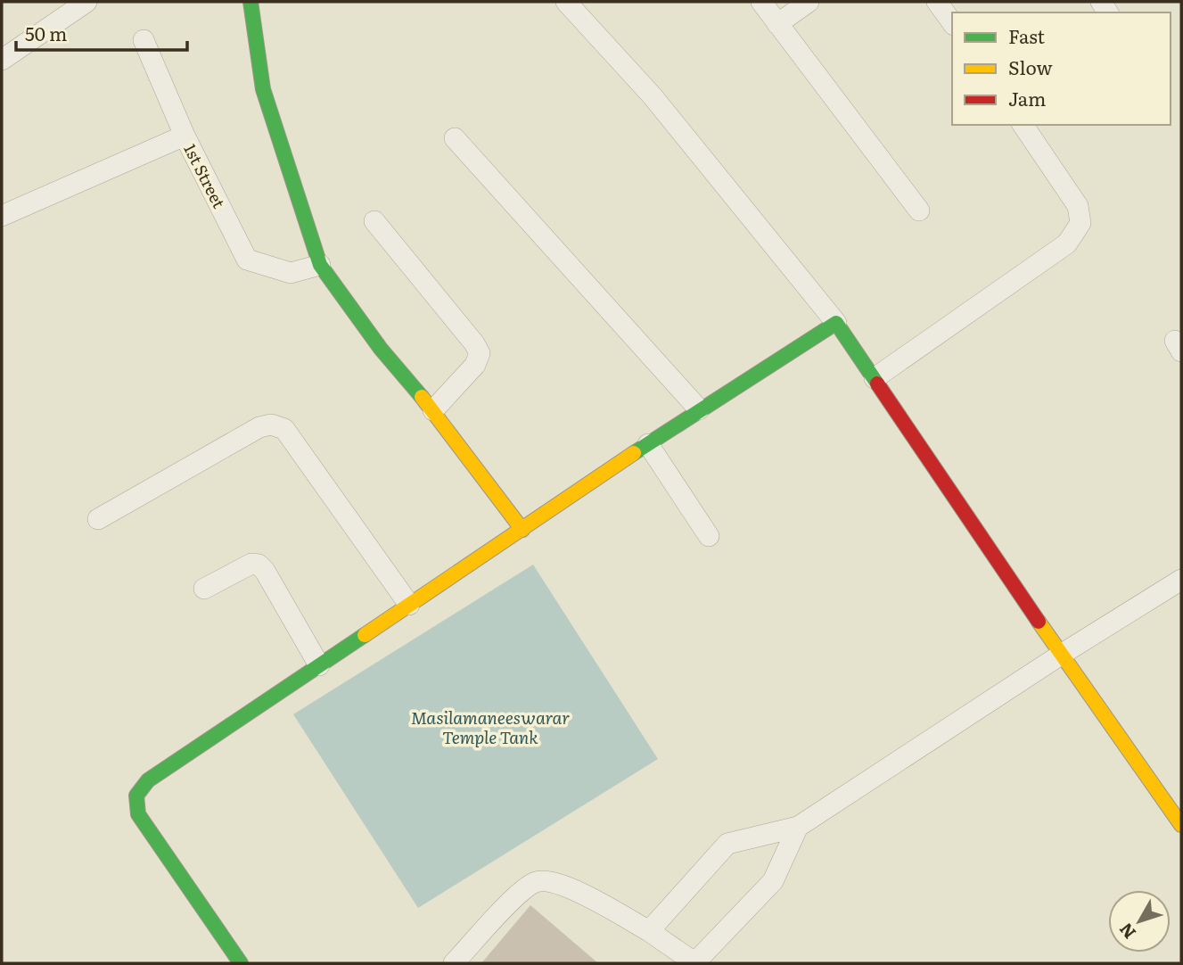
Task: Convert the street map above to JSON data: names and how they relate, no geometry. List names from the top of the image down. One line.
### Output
{"streets":{"street":["1st Street"]},"water":["Masilamaneeswarar Temple Tank"],"legend":["Fast","Slow","Jam"],"scale_bar":"50 m","north":"bottom left"}
